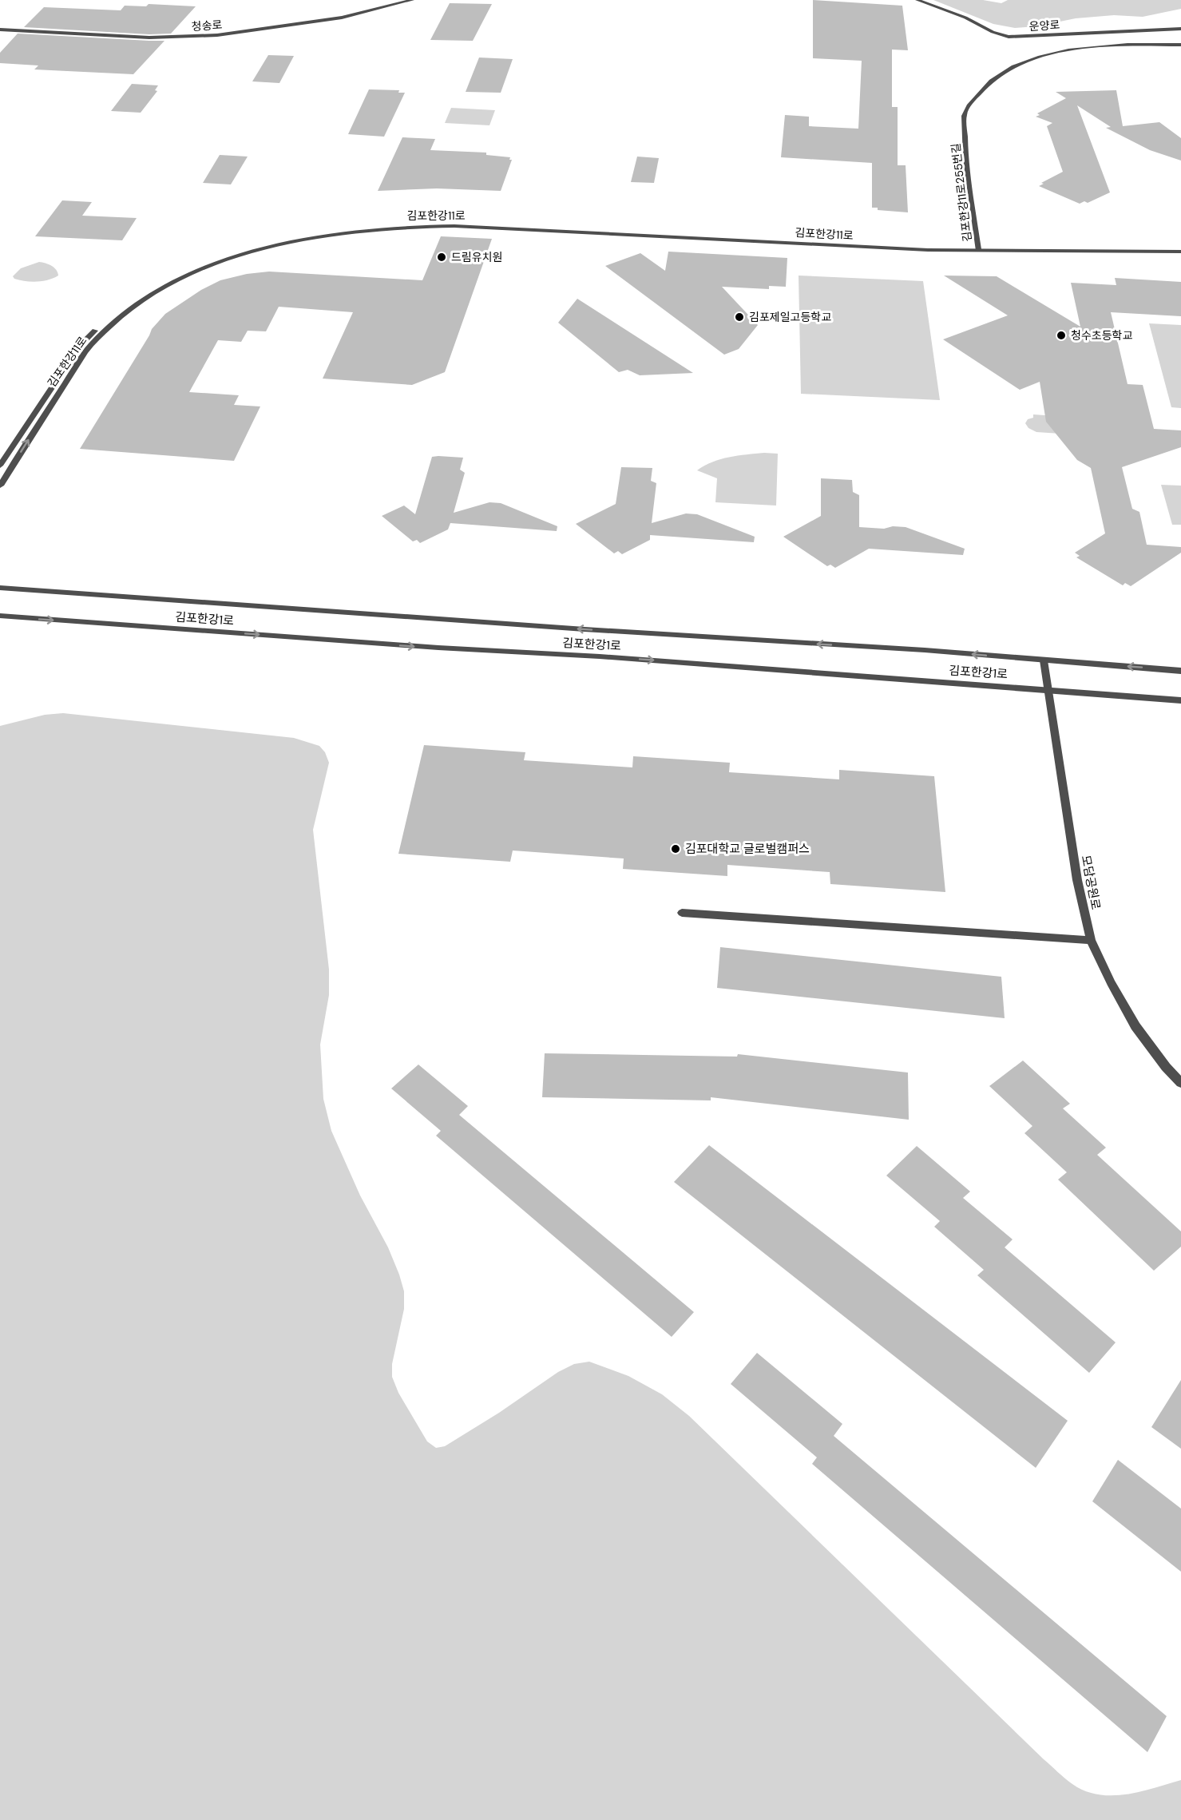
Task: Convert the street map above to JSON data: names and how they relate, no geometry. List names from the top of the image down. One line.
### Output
{"streets":{"street":["청송로","운양로","김포한강11로255번길","김포한강11로","김포한강1로","모담공원로"]},"crossings":[["김포한강11로255번길","김포한강11로"],["김포한강1로","모담공원로"]],"places":["드림유치원","김포제일고등학교","청수초등학교","김포대학교 글로벌캠퍼스"]}
